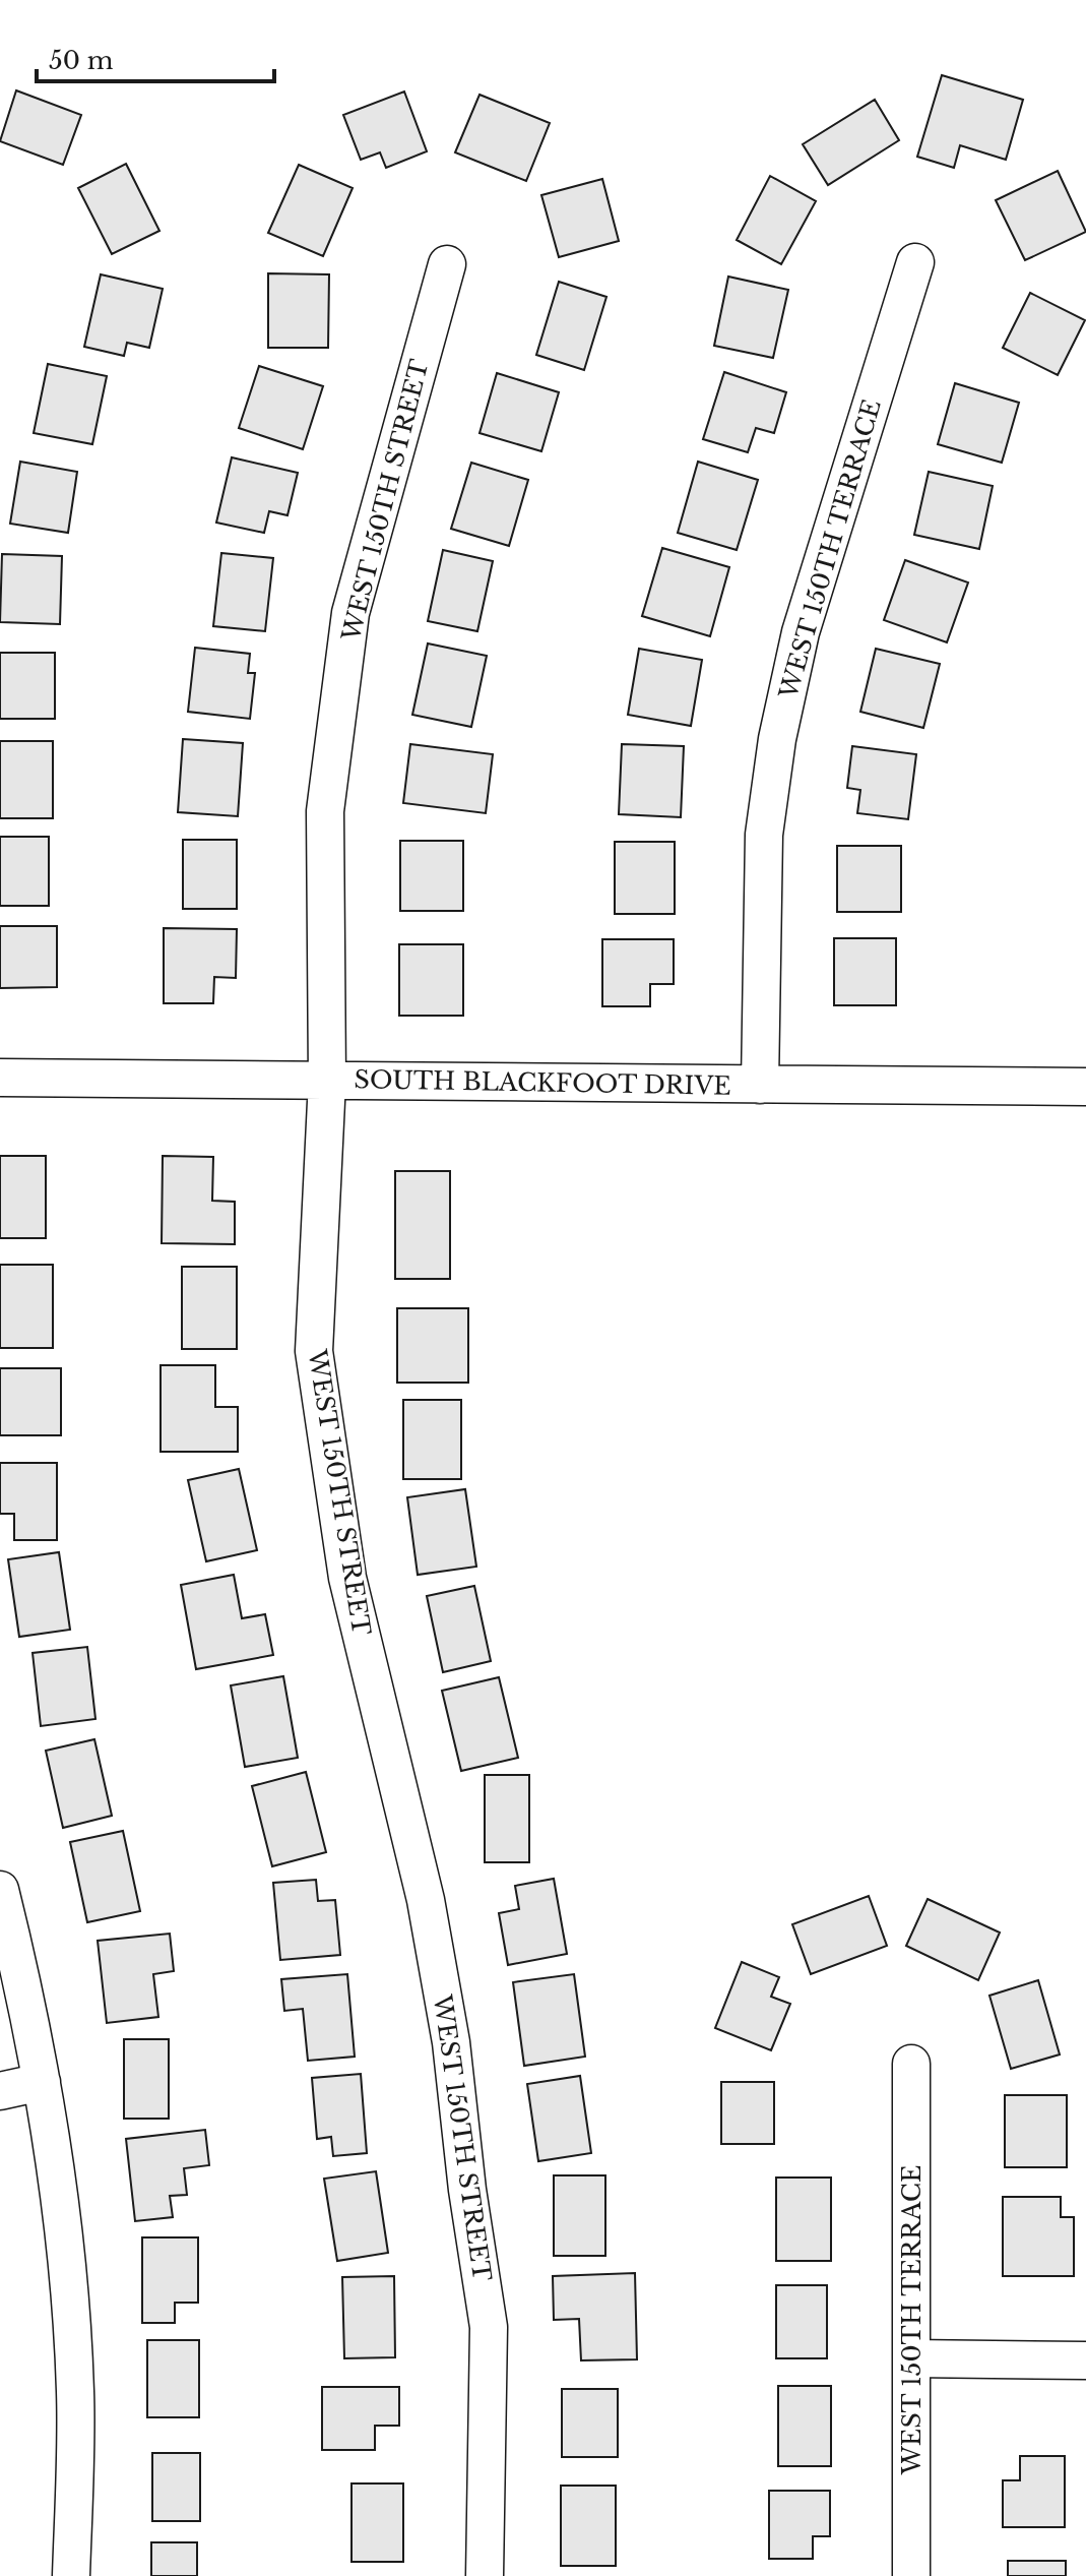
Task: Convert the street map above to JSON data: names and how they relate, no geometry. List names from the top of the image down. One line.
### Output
{"streets":{"street":["WEST 150TH STREET","WEST 150TH TERRACE","SOUTH BLACKFOOT DRIVE"]},"crossings":[["WEST 150TH STREET","SOUTH BLACKFOOT DRIVE"],["WEST 150TH TERRACE","SOUTH BLACKFOOT DRIVE"]],"scale_bar":"50 m"}
